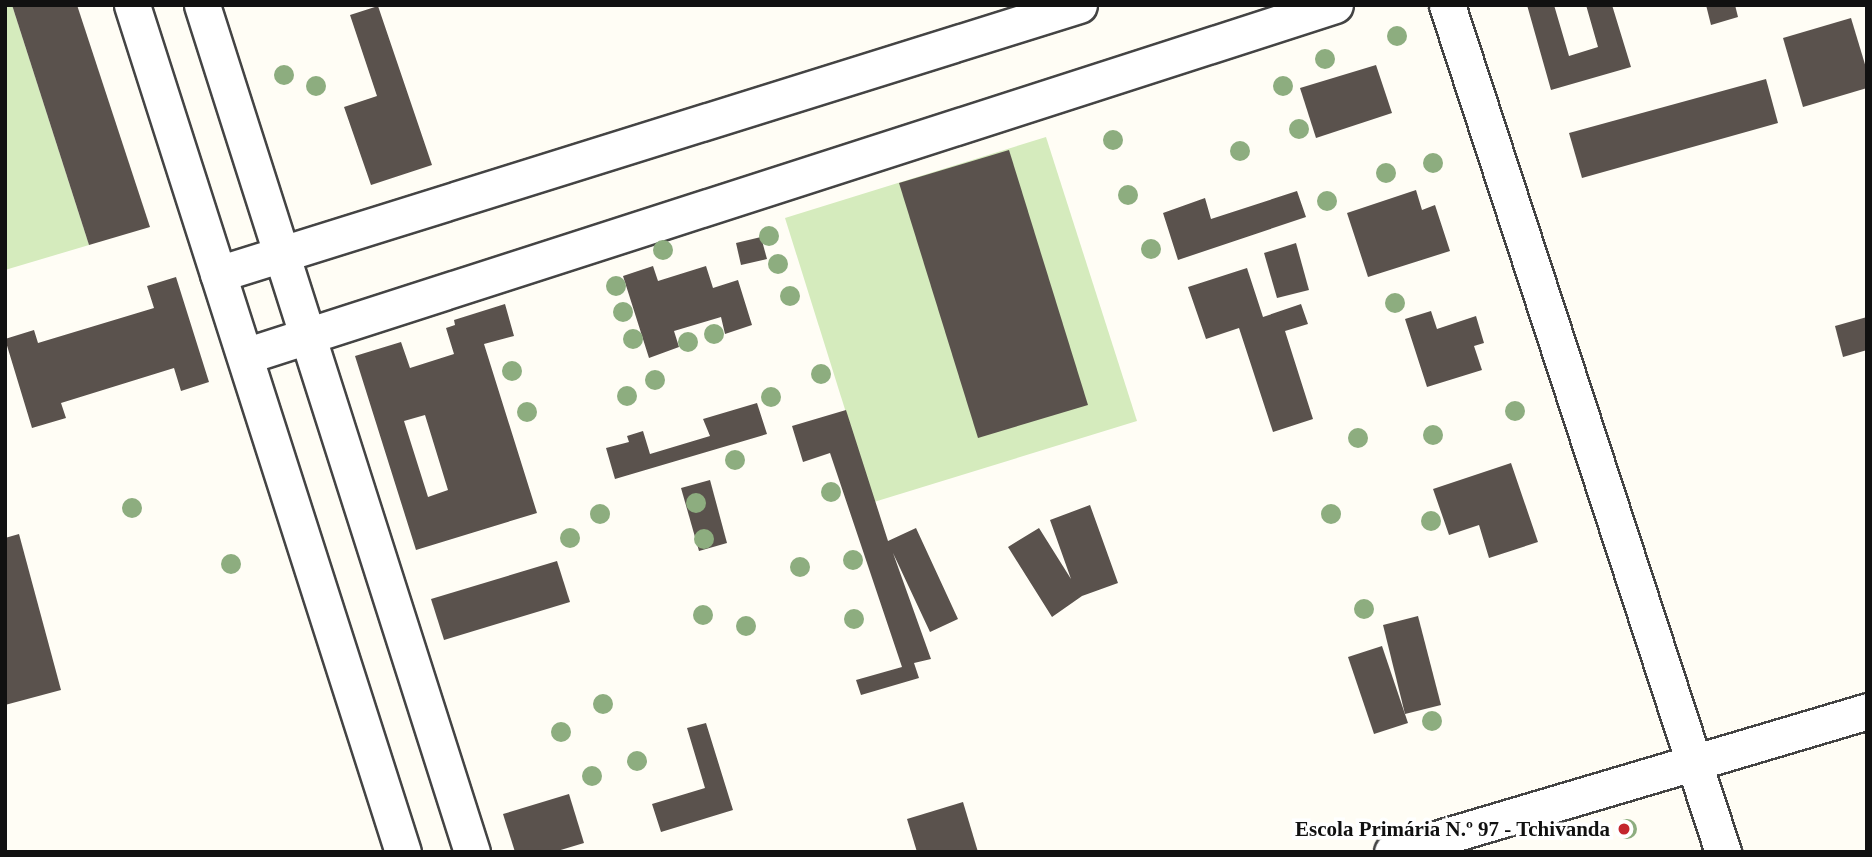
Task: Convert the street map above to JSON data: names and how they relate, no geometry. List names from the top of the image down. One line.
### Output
{"places":["Escola Primária N.º 97 - Tchivanda"]}
